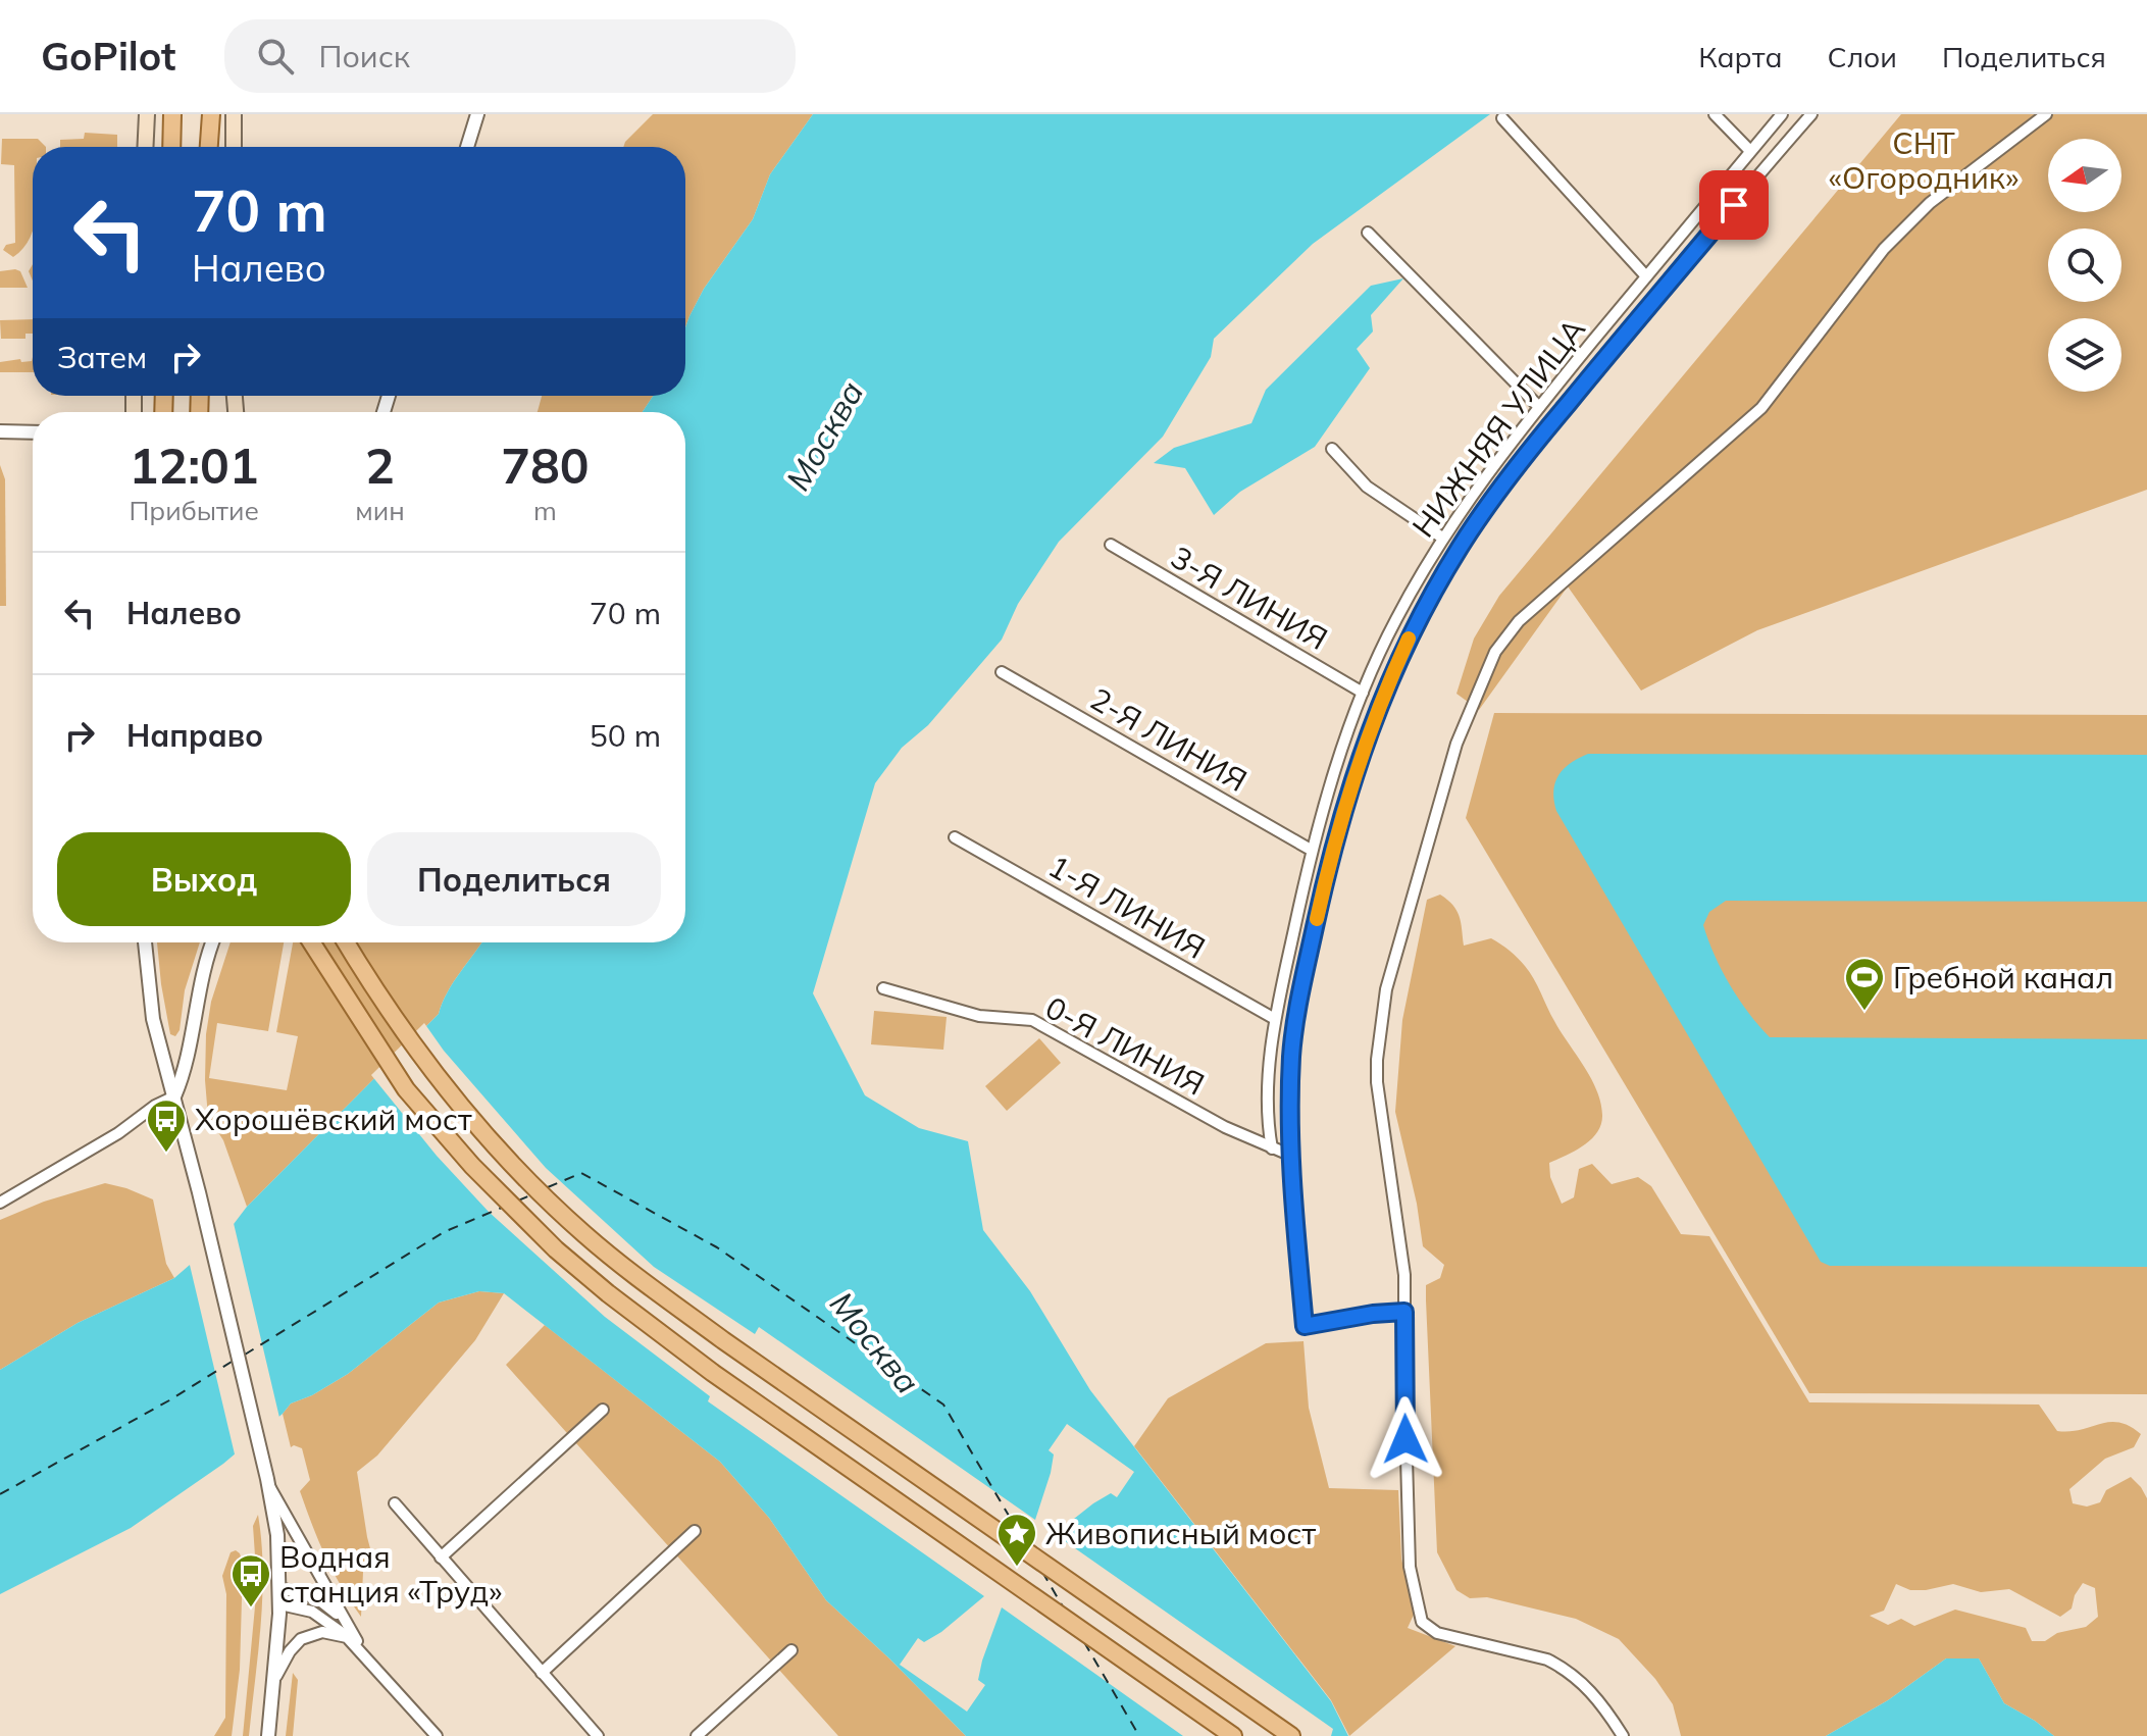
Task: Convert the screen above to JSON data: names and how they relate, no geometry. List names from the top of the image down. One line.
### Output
{"streets":{"street":["НИЖНЯЯ УЛИЦА","3-Я ЛИНИЯ","2-Я ЛИНИЯ","1-Я ЛИНИЯ","0-Я ЛИНИЯ"]},"crossings":[["НИЖНЯЯ УЛИЦА","3-Я ЛИНИЯ"],["НИЖНЯЯ УЛИЦА","2-Я ЛИНИЯ"],["НИЖНЯЯ УЛИЦА","1-Я ЛИНИЯ"],["НИЖНЯЯ УЛИЦА","0-Я ЛИНИЯ"]],"water":["Москва"],"parks":["СНТ «Огородник»"],"places":{"sports":["Гребной канал"],"bus stop":["Хорошёвский мост","Водная станция «Труд»"],"place":["Живописный мост"]},"north":"left","page":{"header":"GoPilot","search":"Поиск","nav":["Карта","Слои","Поделиться"],"turn":["70 m","Налево"],"then":"Затем","eta":["12:01","Прибытие","2","мин","780","m"],"list":[{"name":"Налево","value":"70 m"},{"name":"Направо","value":"50 m"}],"buttons":["Выход","Поделиться"]}}
